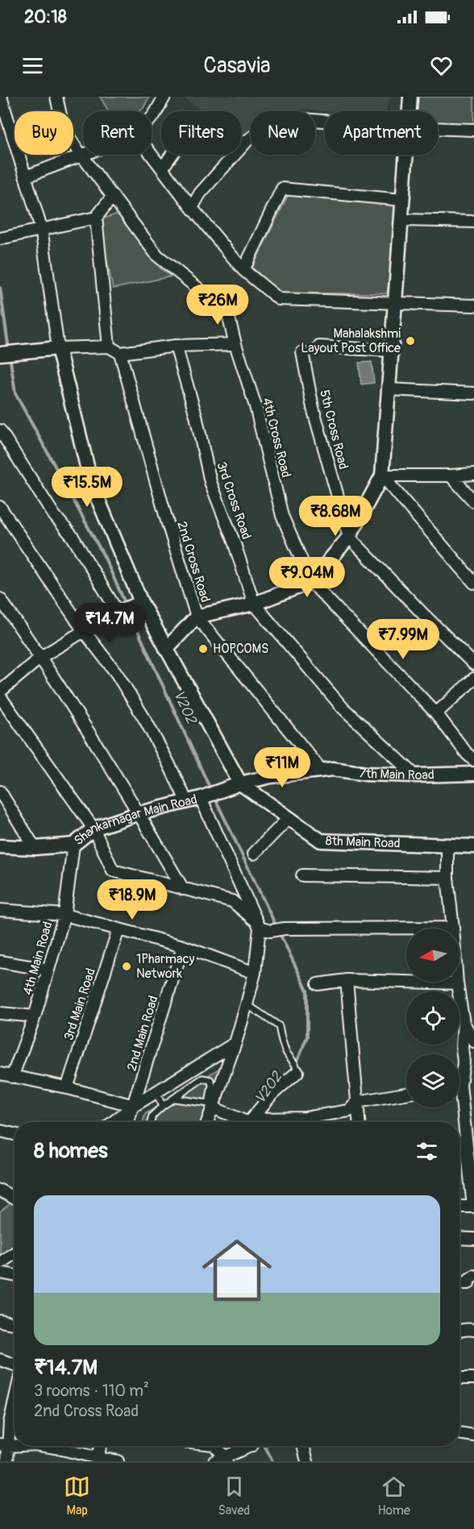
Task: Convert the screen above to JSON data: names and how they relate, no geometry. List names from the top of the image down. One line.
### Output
{"streets":{"street":["5th Cross Road","4th Cross Road","3rd Cross Road","2nd Cross Road","7th Main Road","Shankarnagar Main Road","8th Main Road","4th Main Road","3rd Main Road","2nd Main Road"]},"crossings":[["3rd Cross Road","7th Main Road"],["2nd Cross Road","7th Main Road"],["7th Main Road","Shankarnagar Main Road"],["7th Main Road","8th Main Road"],["Shankarnagar Main Road","8th Main Road"],["Shankarnagar Main Road","4th Main Road"]],"water":["V202"],"places":["Mahalakshmi Layout Post Office","HOPCOMS","1Pharmacy Network"],"north":"left","page":{"status":"20:18","header":"Casavia","chip":["Buy","Rent","Filters","New","Apartment"],"price":["₹26M","₹15.5M","₹8.68M","₹9.04M","₹14.7M","₹7.99M","₹11M","₹18.9M"],"heading":"8 homes","list":[{"name":"₹14.7M","note":"3 rooms · 110 m² · 2nd Cross Road"}],"tabs":["Map","Saved","Home"]}}
